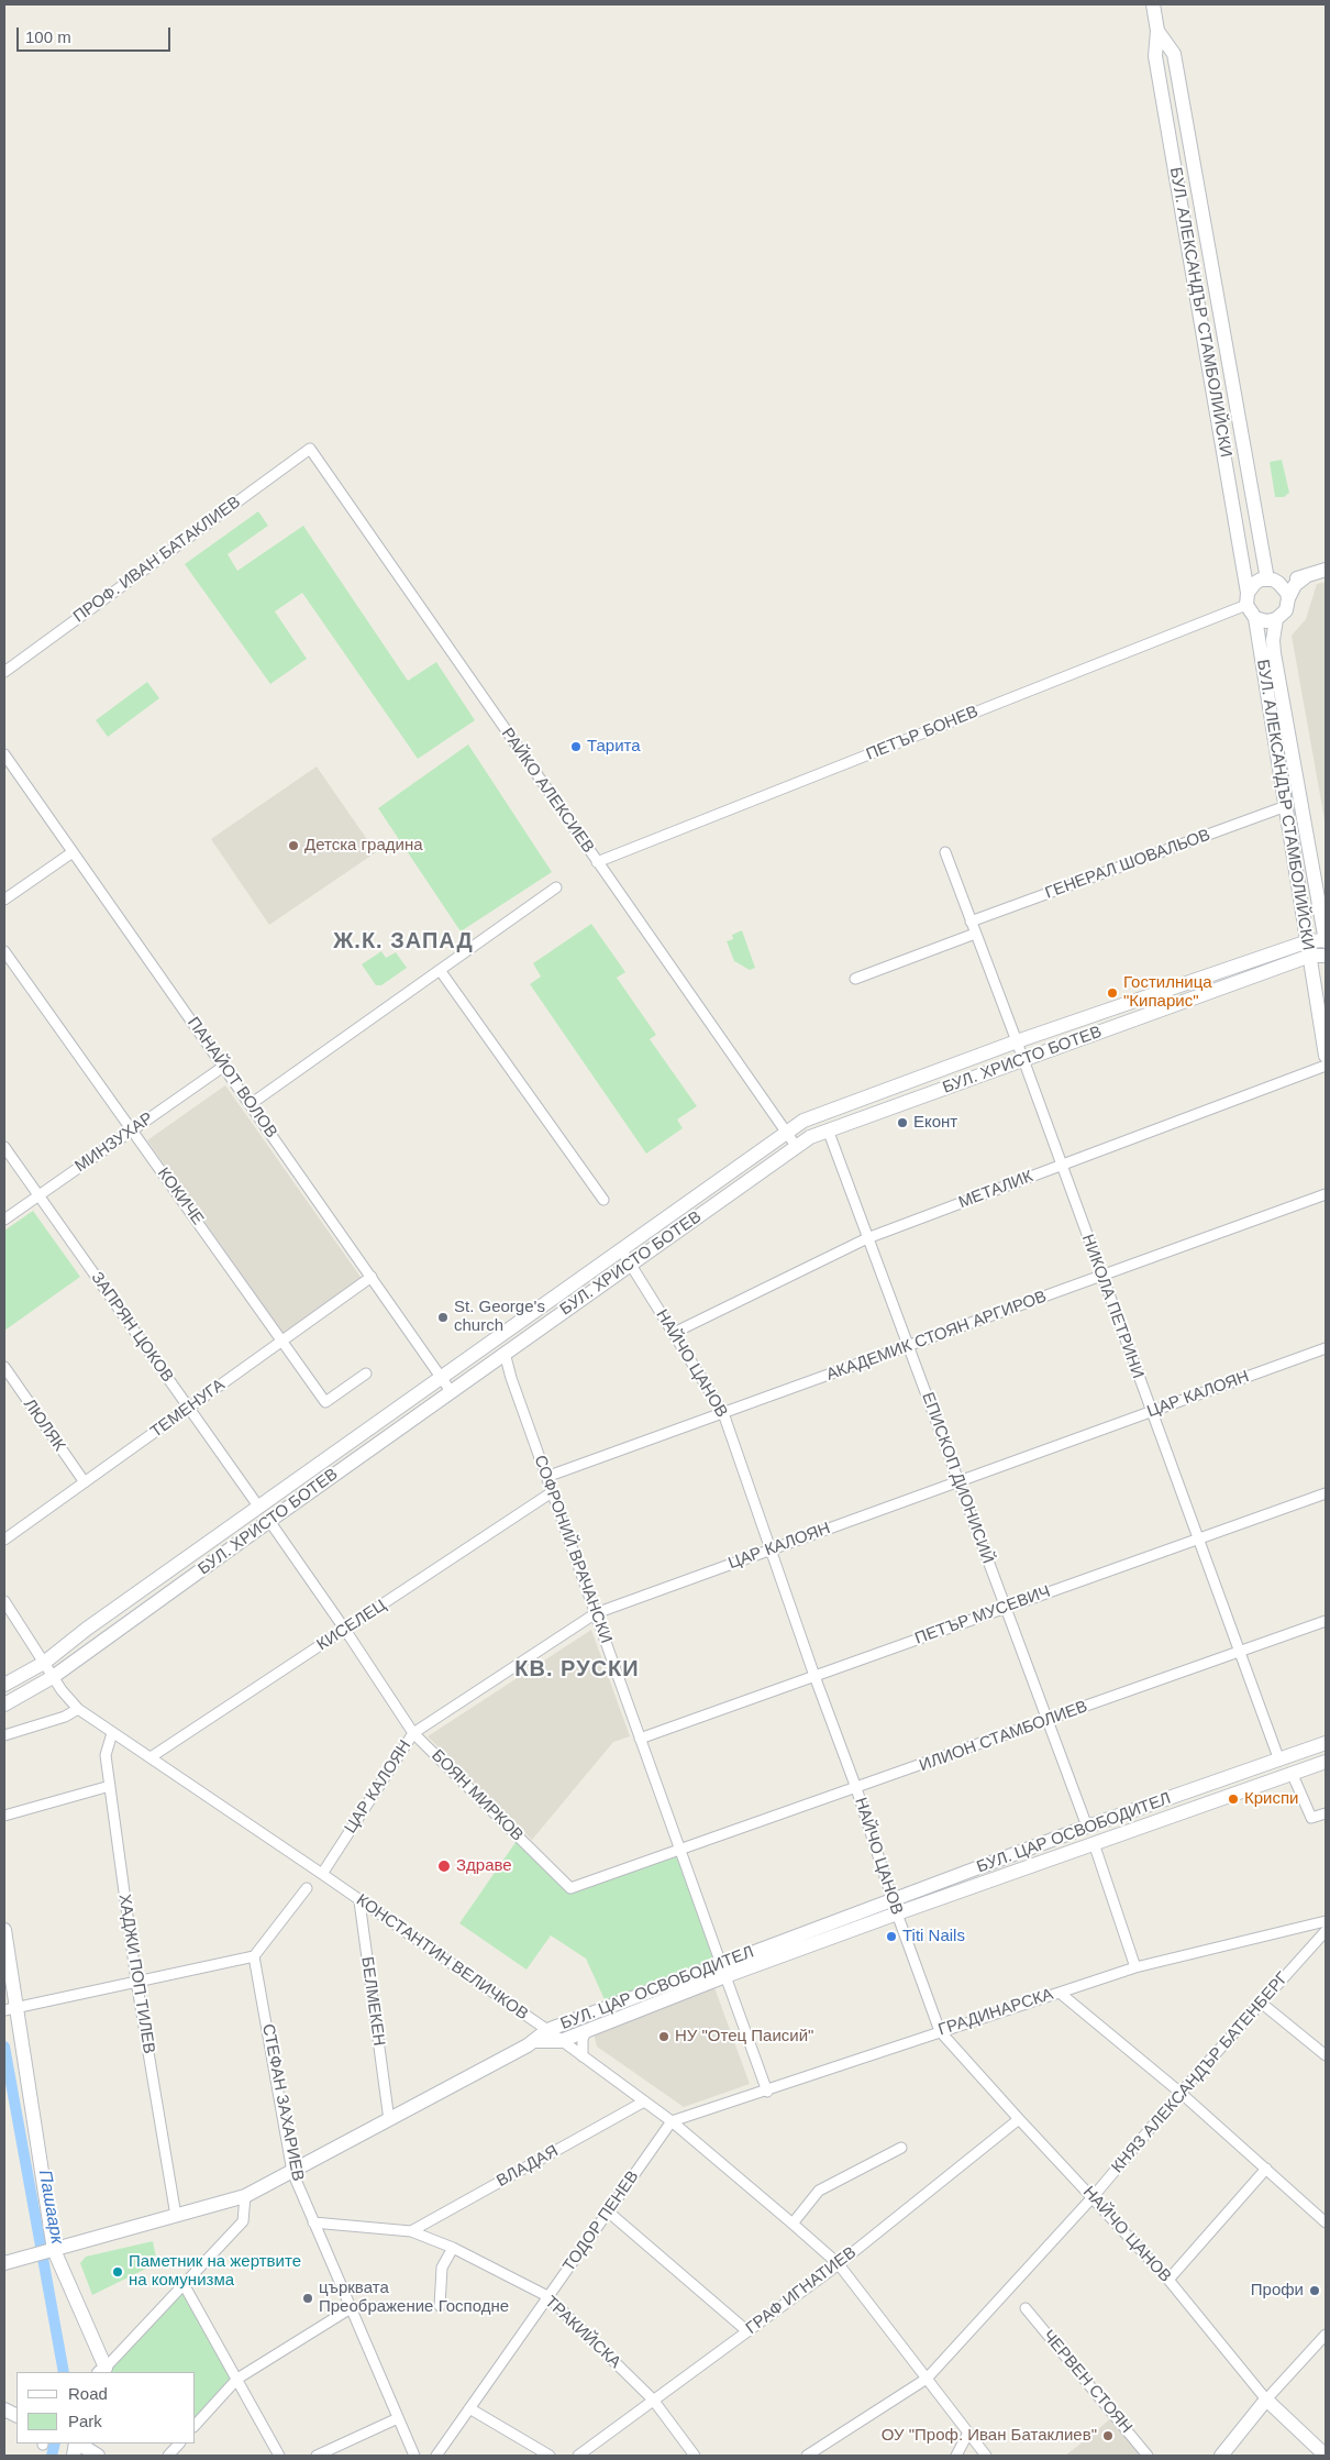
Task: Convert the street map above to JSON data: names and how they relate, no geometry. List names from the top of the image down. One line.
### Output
{"streets":{"main road":["БУЛ. АЛЕКСАНДЪР СТАМБОЛИЙСКИ","БУЛ. ХРИСТО БОТЕВ","БУЛ. ЦАР ОСВОБОДИТЕЛ"],"street":["ПРОФ. ИВАН БАТАКЛИЕВ","ПЕТЪР БОНЕВ","РАЙКО АЛЕКСИЕВ","ГЕНЕРАЛ ШОВАЛЬОВ","ПАНАЙОТ ВОЛОВ","МИНЗУХАР","МЕТАЛИК","КОКИЧЕ","НИКОЛА ПЕТРИНИ","ЗАПРЯН ЦОКОВ","АКАДЕМИК СТОЯН АРГИРОВ","НАЙЧО ЦАНОВ","ЦАР КАЛОЯН","ТЕМЕНУГА","ЛЮЛЯК","ЕПИСКОП ДИОНИСИЙ","СОФРОНИЙ ВРАЧАНСКИ","ПЕТЪР МУСЕВИЧ","КИСЕЛЕЦ","ИЛИОН СТАМБОЛИЕВ","БОЯН МИРКОВ","КОНСТАНТИН ВЕЛИЧКОВ","ХАДЖИ ПОП ТИЛЕВ","БЕЛМЕКЕН","ГРАДИНАРСКА","КНЯЗ АЛЕКСАНДЪР БАТЕНБЕРГ","СТЕФАН ЗАХАРИЕВ","ВЛАДАЯ","ТОДОР ПЕНЕВ","ГРАФ ИГНАТИЕВ","ТРАКИЙСКА","ЧЕРВЕН СТОЯН"]},"crossings":[["БУЛ. АЛЕКСАНДЪР СТАМБОЛИЙСКИ","ПЕТЪР БОНЕВ"],["БУЛ. АЛЕКСАНДЪР СТАМБОЛИЙСКИ","ГЕНЕРАЛ ШОВАЛЬОВ"],["БУЛ. АЛЕКСАНДЪР СТАМБОЛИЙСКИ","БУЛ. ХРИСТО БОТЕВ"],["ПРОФ. ИВАН БАТАКЛИЕВ","РАЙКО АЛЕКСИЕВ"],["ПЕТЪР БОНЕВ","РАЙКО АЛЕКСИЕВ"],["РАЙКО АЛЕКСИЕВ","БУЛ. ХРИСТО БОТЕВ"],["ГЕНЕРАЛ ШОВАЛЬОВ","НИКОЛА ПЕТРИНИ"],["БУЛ. ХРИСТО БОТЕВ","ПАНАЙОТ ВОЛОВ"],["БУЛ. ХРИСТО БОТЕВ","НИКОЛА ПЕТРИНИ"],["БУЛ. ХРИСТО БОТЕВ","ЗАПРЯН ЦОКОВ"],["БУЛ. ХРИСТО БОТЕВ","НАЙЧО ЦАНОВ"],["БУЛ. ХРИСТО БОТЕВ","ЕПИСКОП ДИОНИСИЙ"],["БУЛ. ХРИСТО БОТЕВ","СОФРОНИЙ ВРАЧАНСКИ"],["БУЛ. ХРИСТО БОТЕВ","БОЯН МИРКОВ"],["БУЛ. ХРИСТО БОТЕВ","КОНСТАНТИН ВЕЛИЧКОВ"],["ПАНАЙОТ ВОЛОВ","МИНЗУХАР"],["ПАНАЙОТ ВОЛОВ","ТЕМЕНУГА"],["МИНЗУХАР","КОКИЧЕ"],["МИНЗУХАР","ЗАПРЯН ЦОКОВ"],["МЕТАЛИК","НИКОЛА ПЕТРИНИ"],["МЕТАЛИК","НАЙЧО ЦАНОВ"],["МЕТАЛИК","ЕПИСКОП ДИОНИСИЙ"],["КОКИЧЕ","ТЕМЕНУГА"],["НИКОЛА ПЕТРИНИ","АКАДЕМИК СТОЯН АРГИРОВ"],["НИКОЛА ПЕТРИНИ","ЦАР КАЛОЯН"],["НИКОЛА ПЕТРИНИ","ПЕТЪР МУСЕВИЧ"],["НИКОЛА ПЕТРИНИ","ИЛИОН СТАМБОЛИЕВ"],["НИКОЛА ПЕТРИНИ","БУЛ. ЦАР ОСВОБОДИТЕЛ"],["ЗАПРЯН ЦОКОВ","ТЕМЕНУГА"],["АКАДЕМИК СТОЯН АРГИРОВ","НАЙЧО ЦАНОВ"],["АКАДЕМИК СТОЯН АРГИРОВ","ЕПИСКОП ДИОНИСИЙ"],["АКАДЕМИК СТОЯН АРГИРОВ","СОФРОНИЙ ВРАЧАНСКИ"],["НАЙЧО ЦАНОВ","ЦАР КАЛОЯН"],["НАЙЧО ЦАНОВ","ПЕТЪР МУСЕВИЧ"],["НАЙЧО ЦАНОВ","ИЛИОН СТАМБОЛИЕВ"],["НАЙЧО ЦАНОВ","БУЛ. ЦАР ОСВОБОДИТЕЛ"],["НАЙЧО ЦАНОВ","ГРАДИНАРСКА"],["НАЙЧО ЦАНОВ","КНЯЗ АЛЕКСАНДЪР БАТЕНБЕРГ"],["НАЙЧО ЦАНОВ","ГРАФ ИГНАТИЕВ"],["ЦАР КАЛОЯН","ЕПИСКОП ДИОНИСИЙ"],["ЦАР КАЛОЯН","СОФРОНИЙ ВРАЧАНСКИ"],["ЦАР КАЛОЯН","БОЯН МИРКОВ"],["ЦАР КАЛОЯН","КОНСТАНТИН ВЕЛИЧКОВ"],["ТЕМЕНУГА","ЛЮЛЯК"],["ЕПИСКОП ДИОНИСИЙ","ПЕТЪР МУСЕВИЧ"],["ЕПИСКОП ДИОНИСИЙ","ИЛИОН СТАМБОЛИЕВ"],["ЕПИСКОП ДИОНИСИЙ","БУЛ. ЦАР ОСВОБОДИТЕЛ"],["СОФРОНИЙ ВРАЧАНСКИ","ПЕТЪР МУСЕВИЧ"],["СОФРОНИЙ ВРАЧАНСКИ","КИСЕЛЕЦ"],["СОФРОНИЙ ВРАЧАНСКИ","ИЛИОН СТАМБОЛИЕВ"],["СОФРОНИЙ ВРАЧАНСКИ","БОЯН МИРКОВ"],["СОФРОНИЙ ВРАЧАНСКИ","БУЛ. ЦАР ОСВОБОДИТЕЛ"],["СОФРОНИЙ ВРАЧАНСКИ","ГРАДИНАРСКА"],["КИСЕЛЕЦ","БОЯН МИРКОВ"],["КИСЕЛЕЦ","КОНСТАНТИН ВЕЛИЧКОВ"],["ИЛИОН СТАМБОЛИЕВ","БОЯН МИРКОВ"],["БУЛ. ЦАР ОСВОБОДИТЕЛ","КОНСТАНТИН ВЕЛИЧКОВ"],["БУЛ. ЦАР ОСВОБОДИТЕЛ","ХАДЖИ ПОП ТИЛЕВ"],["БУЛ. ЦАР ОСВОБОДИТЕЛ","БЕЛМЕКЕН"],["БУЛ. ЦАР ОСВОБОДИТЕЛ","СТЕФАН ЗАХАРИЕВ"],["КОНСТАНТИН ВЕЛИЧКОВ","ХАДЖИ ПОП ТИЛЕВ"],["КОНСТАНТИН ВЕЛИЧКОВ","БЕЛМЕКЕН"],["КОНСТАНТИН ВЕЛИЧКОВ","ГРАДИНАРСКА"],["КОНСТАНТИН ВЕЛИЧКОВ","КНЯЗ АЛЕКСАНДЪР БАТЕНБЕРГ"],["КОНСТАНТИН ВЕЛИЧКОВ","ВЛАДАЯ"],["КОНСТАНТИН ВЕЛИЧКОВ","ТОДОР ПЕНЕВ"],["КОНСТАНТИН ВЕЛИЧКОВ","ГРАФ ИГНАТИЕВ"],["ГРАДИНАРСКА","ТОДОР ПЕНЕВ"],["СТЕФАН ЗАХАРИЕВ","ТРАКИЙСКА"],["ВЛАДАЯ","ТРАКИЙСКА"],["ТОДОР ПЕНЕВ","ТРАКИЙСКА"],["ГРАФ ИГНАТИЕВ","ТРАКИЙСКА"]],"districts":["Ж.К. ЗАПАД","КВ. РУСКИ"],"water":["Пашаарк"],"places":["Тарита","Детска градина","Гостилница \"Кипарис\"","Еконт","St. George's church","Криспи","Здраве","Titi Nails","НУ \"Отец Паисий\"","Паметник на жертвите на комунизма","Профи","църквата Преображение Господне","ОУ \"Проф. Иван Батаклиев\""],"legend":["Road","Park"],"scale_bar":"100 m"}
